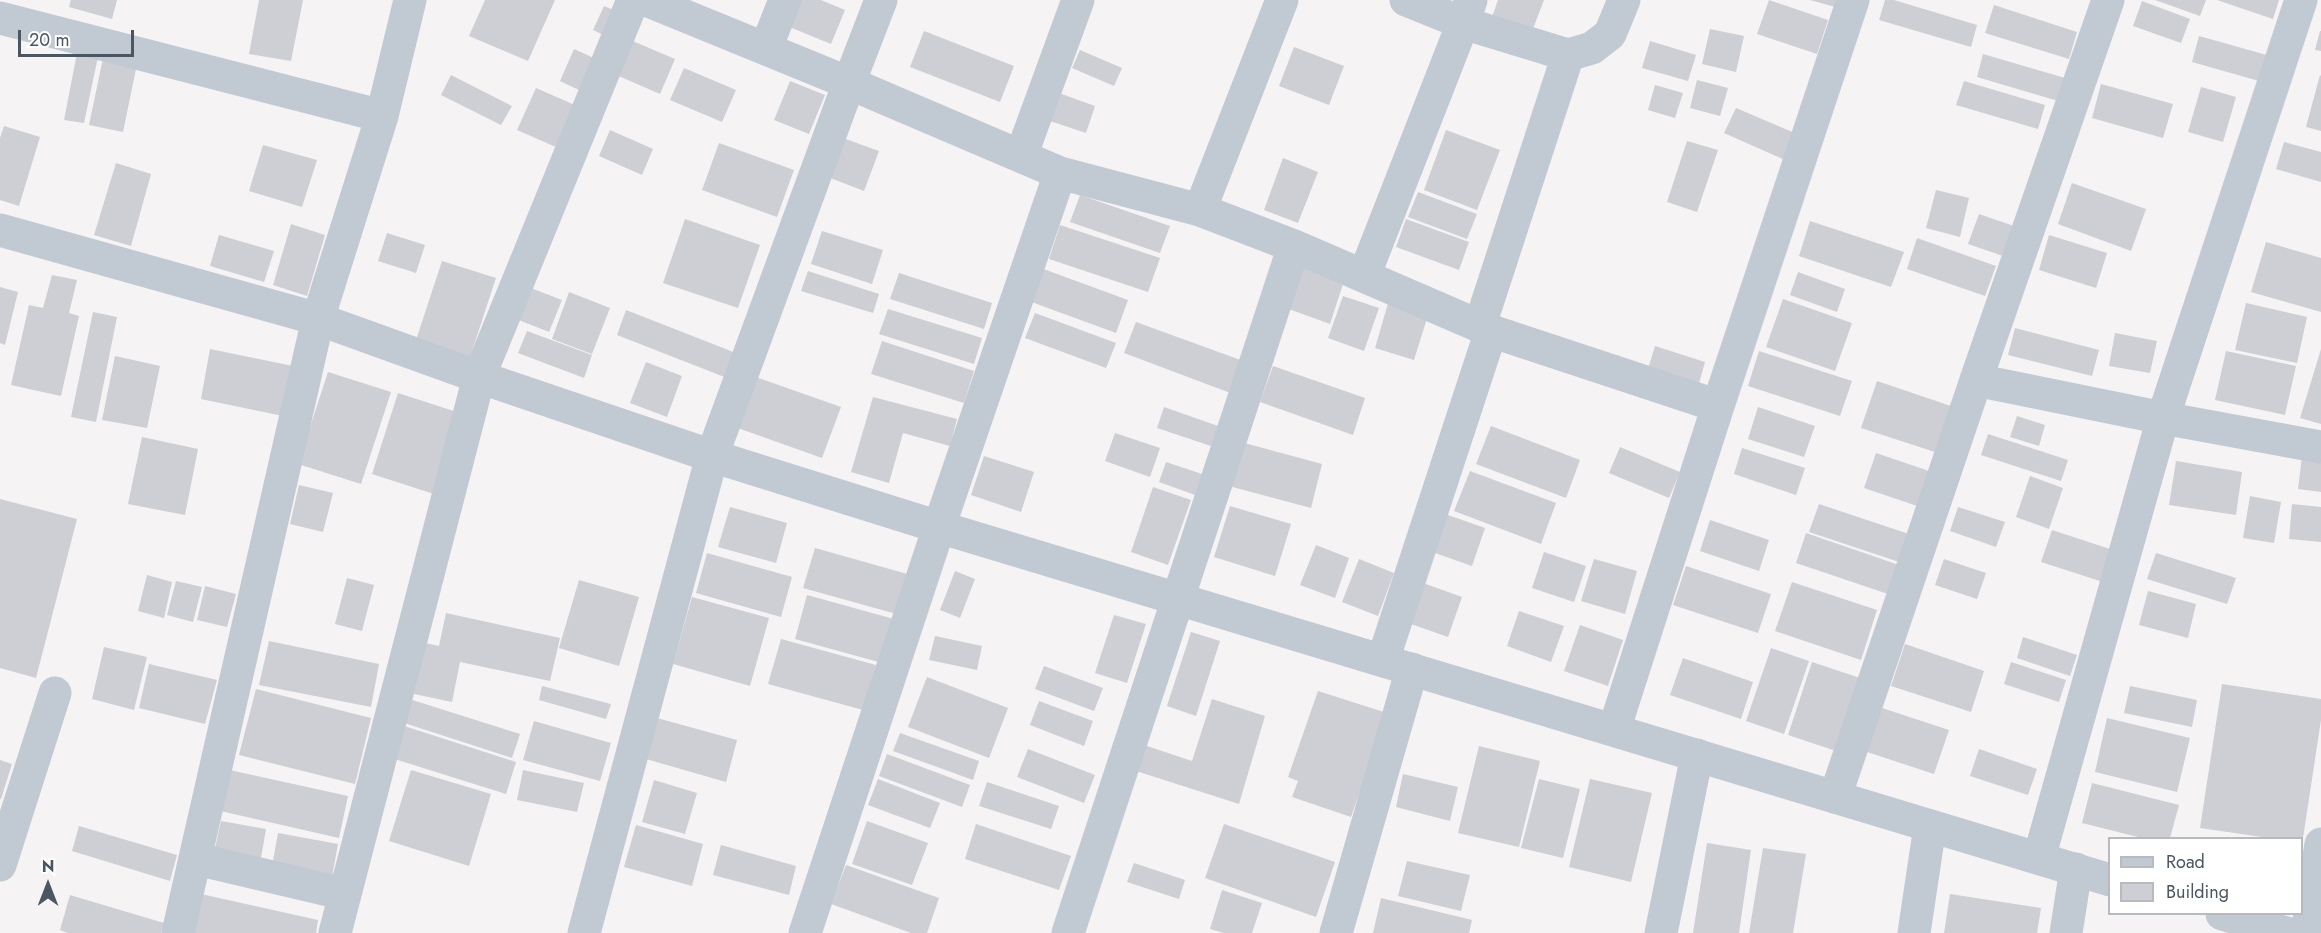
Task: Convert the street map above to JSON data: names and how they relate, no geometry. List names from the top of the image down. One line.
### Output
{"legend":["Road","Building"],"scale_bar":"20 m","north":"top"}
